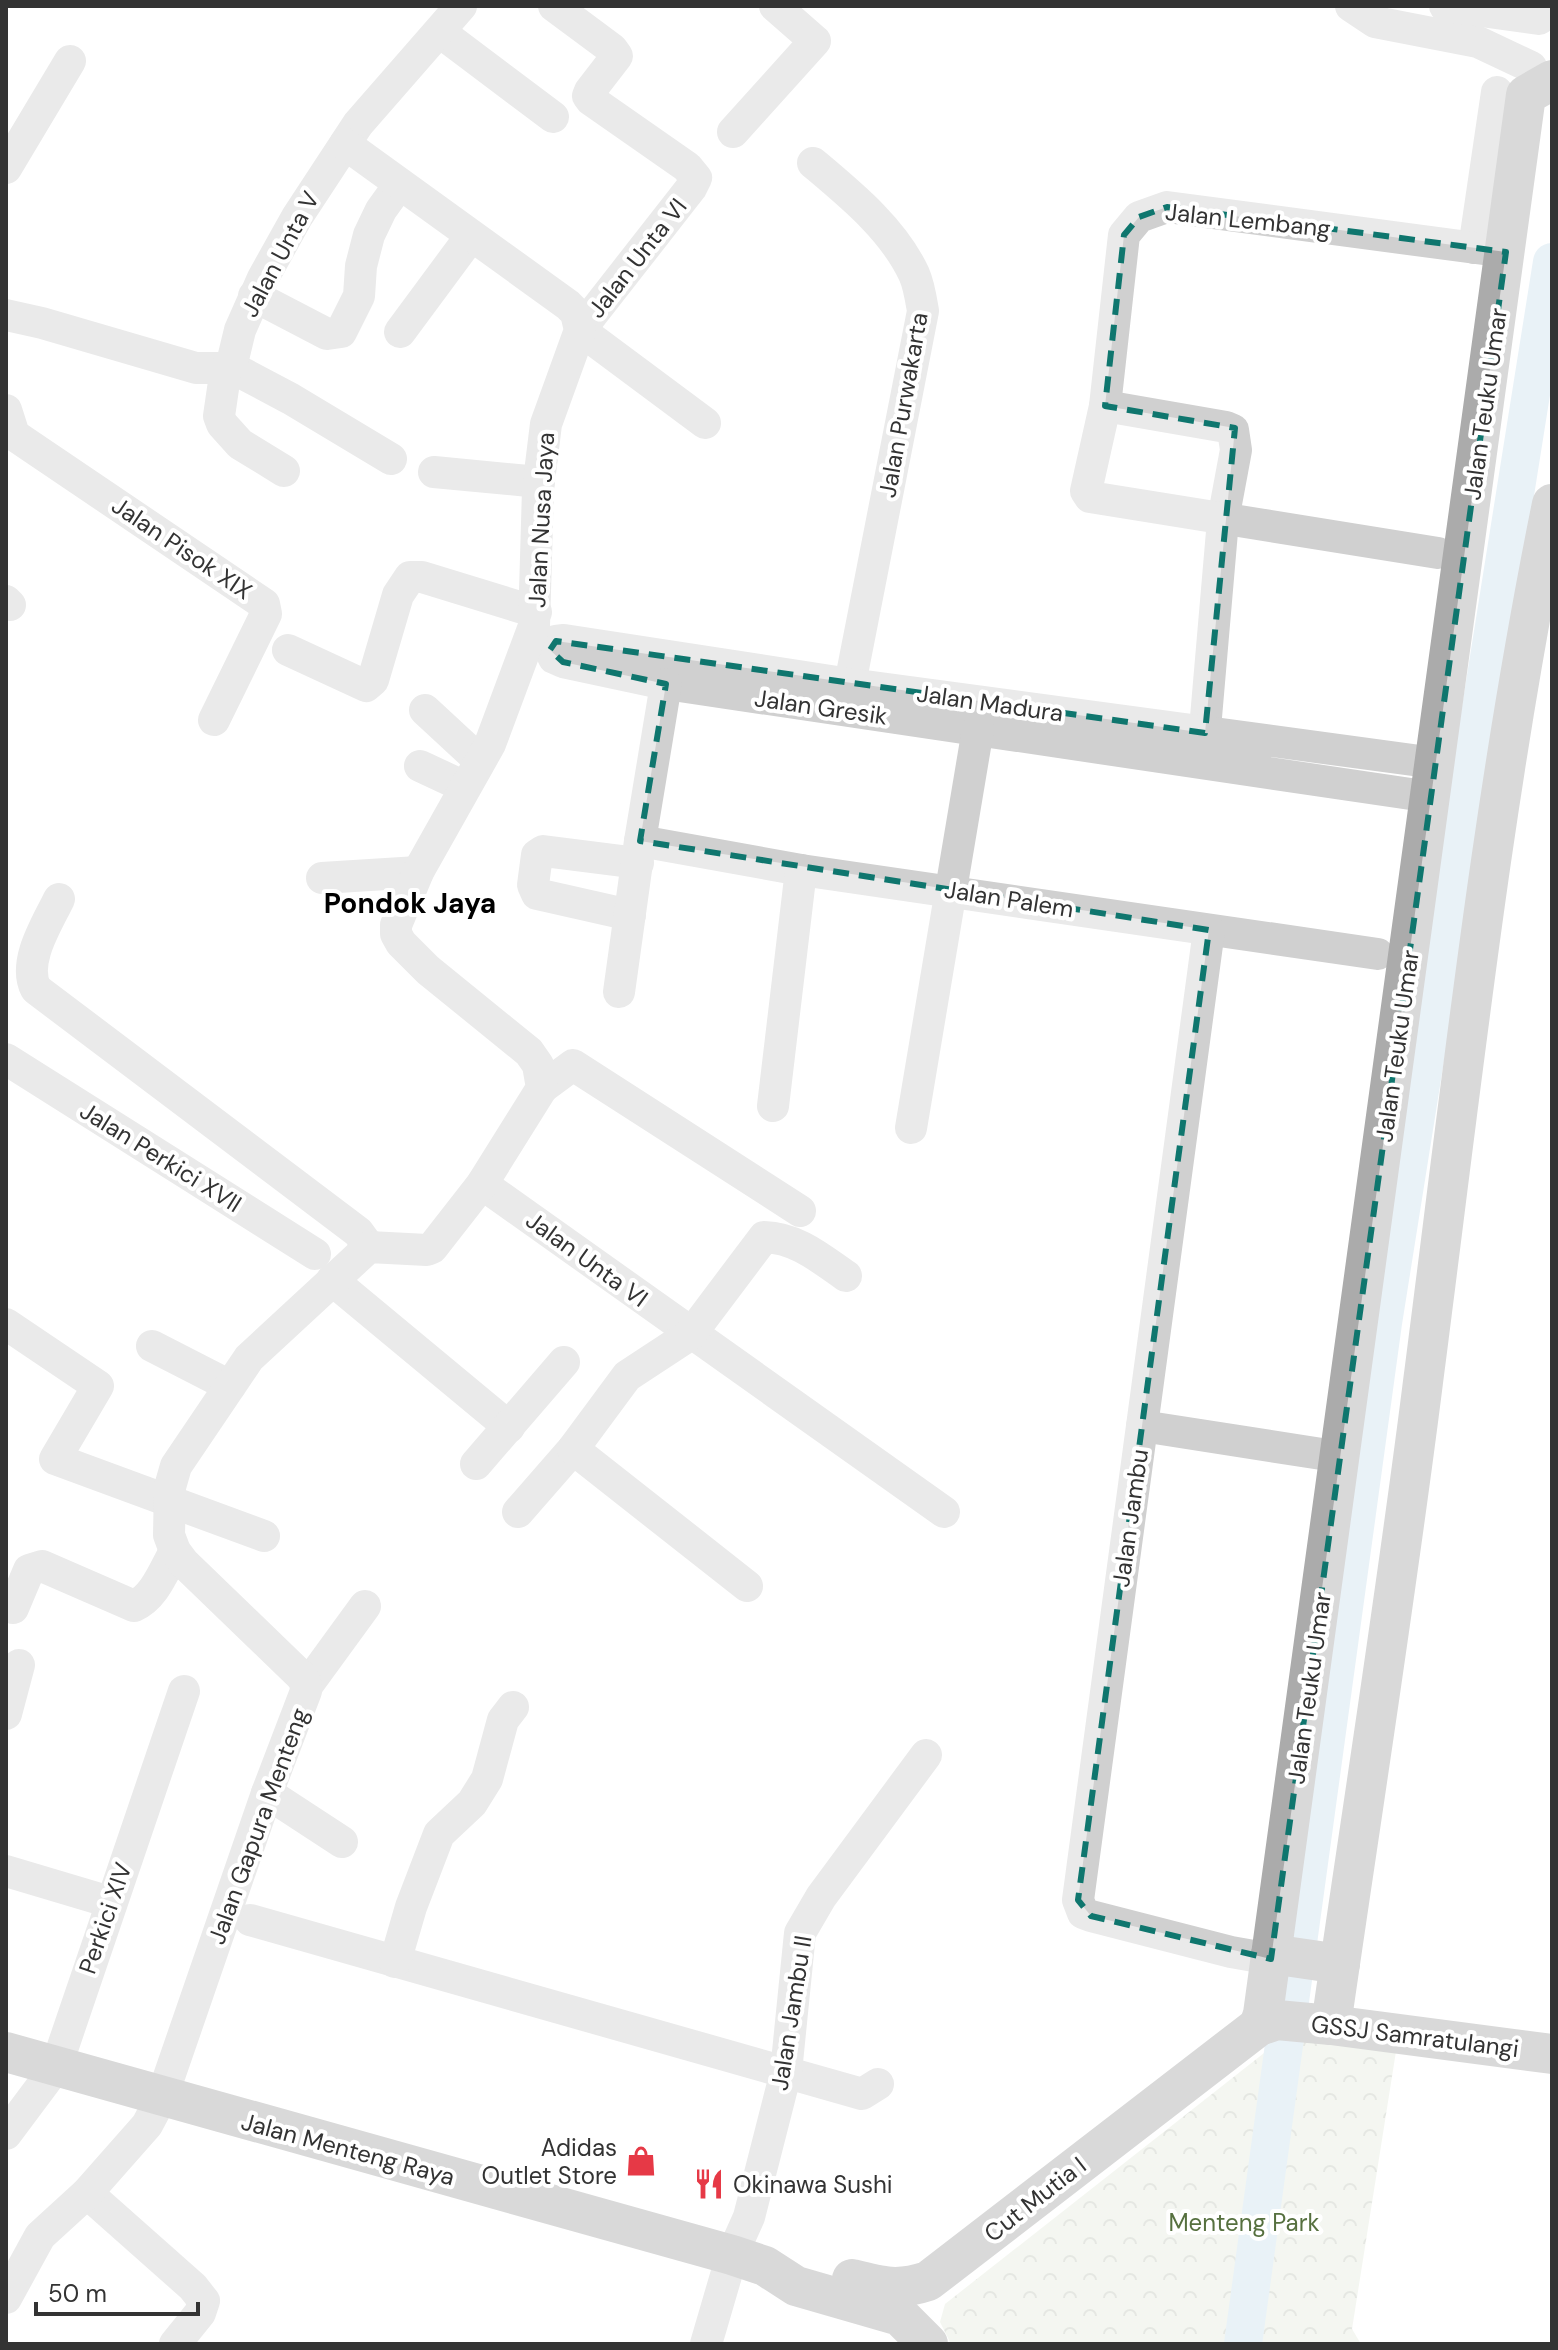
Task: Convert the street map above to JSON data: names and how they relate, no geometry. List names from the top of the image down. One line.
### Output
{"streets":{"main road":["Jalan Teuku Umar","GSSJ Samratulangi","Jalan Menteng Raya","Cut Mutia I"],"street":["Jalan Lembang","Jalan Unta V","Jalan Unta VI","Jalan Purwakarta","Jalan Nusa Jaya","Jalan Pisok XIX","Jalan Madura","Jalan Gresik","Jalan Palem","Jalan Perkici XVII","Jalan Jambu","Jalan Gapura Menteng","Perkici XIV","Jalan Jambu II"]},"crossings":[["Jalan Lembang","Jalan Teuku Umar"],["Jalan Unta VI","Jalan Nusa Jaya"],["Jalan Teuku Umar","Jalan Gresik"],["Jalan Teuku Umar","Jalan Jambu"],["Jalan Teuku Umar","GSSJ Samratulangi"],["Jalan Teuku Umar","Cut Mutia I"],["Jalan Purwakarta","Jalan Madura"],["Jalan Madura","Jalan Gresik"],["Jalan Palem","Jalan Jambu"],["Jalan Gapura Menteng","Jalan Menteng Raya"],["Perkici XIV","Jalan Menteng Raya"],["Jalan Jambu II","Jalan Menteng Raya"],["Jalan Jambu II","Cut Mutia I"],["GSSJ Samratulangi","Cut Mutia I"],["Jalan Menteng Raya","Cut Mutia I"]],"districts":["Pondok Jaya"],"parks":["Menteng Park"],"places":{"shop":["Adidas Outlet Store"],"restaurant":["Okinawa Sushi"]},"scale_bar":"50 m"}
